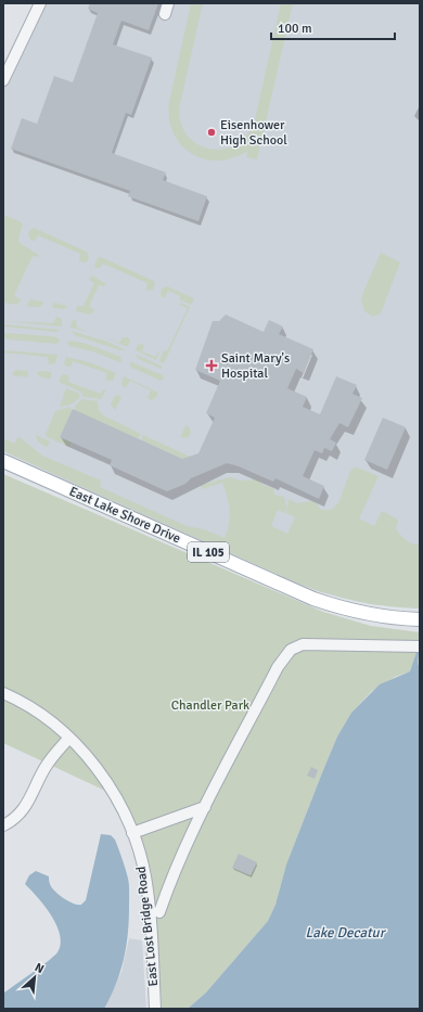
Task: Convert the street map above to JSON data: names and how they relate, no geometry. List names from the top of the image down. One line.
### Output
{"streets":{"main road":["East Lake Shore Drive","IL 105"],"street":["East Lost Bridge Road"]},"water":["Lake Decatur"],"parks":["Chandler Park"],"places":{"other":["Eisenhower High School"],"health":["Saint Mary's Hospital"]},"scale_bar":"100 m","north":"top right"}
